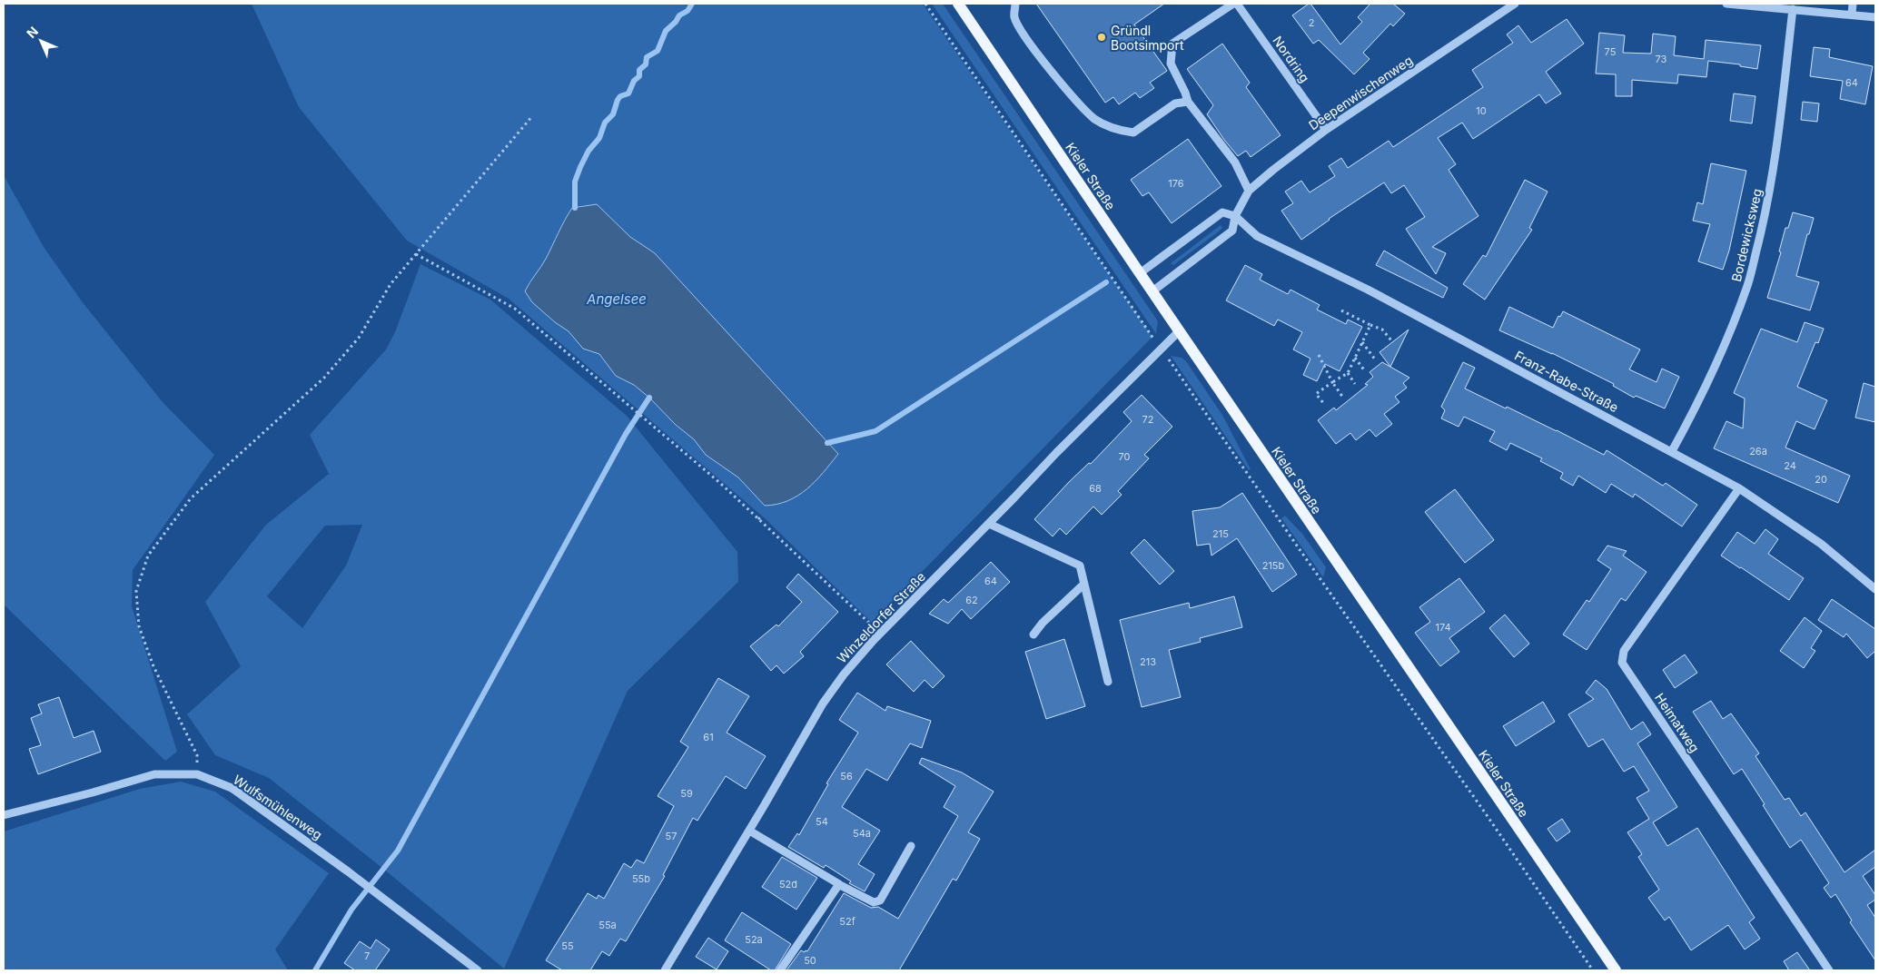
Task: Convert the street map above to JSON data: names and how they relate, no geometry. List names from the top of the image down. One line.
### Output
{"streets":{"main road":["Kieler Straße"],"street":["Nordring","Deepenwischenweg","Bordewicksweg","Franz-Rabe-Straße","Winzeldorfer Straße","Heimatweg","Wulfsmühlenweg"]},"crossings":[["Nordring","Deepenwischenweg"],["Deepenwischenweg","Kieler Straße"],["Deepenwischenweg","Franz-Rabe-Straße"],["Kieler Straße","Winzeldorfer Straße"],["Bordewicksweg","Franz-Rabe-Straße"],["Franz-Rabe-Straße","Heimatweg"]],"water":["Angelsee"],"places":["Gründl Bootsimport"],"house_numbers":["2","75","73","64","10","176","72","26a","70","24","20","68","215","215b","64","62","174","213","61","56","59","54","54a","57","55b","52d","52f","55a","52a","55","7","50"],"north":"top left"}
